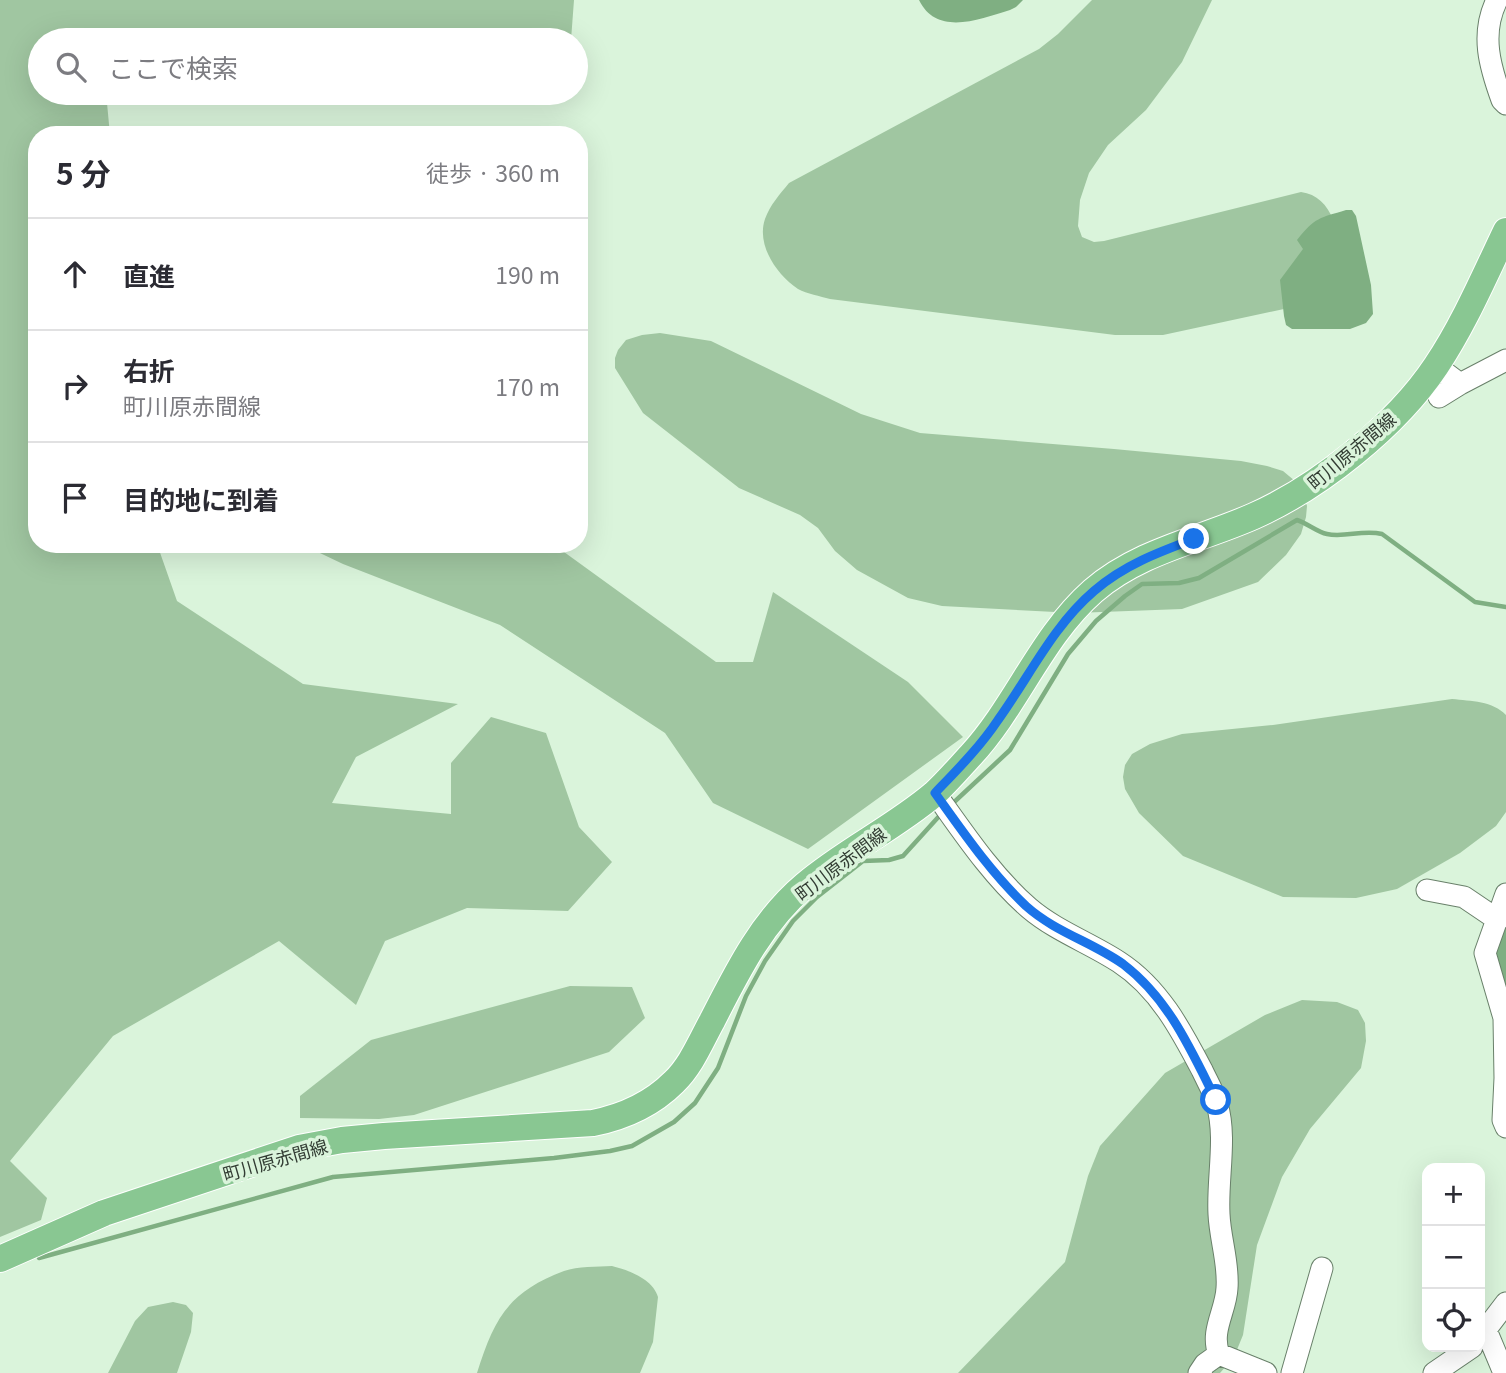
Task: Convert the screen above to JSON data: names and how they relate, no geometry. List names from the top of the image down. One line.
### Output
{"streets":{"main road":["町川原赤間線"]},"page":{"search":"ここで検索","heading":["5 分","徒歩 · 360 m"],"list":[["直進","190 m"],["右折","町川原赤間線","170 m"],"目的地に到着"],"map_buttons":["+","−"]}}
